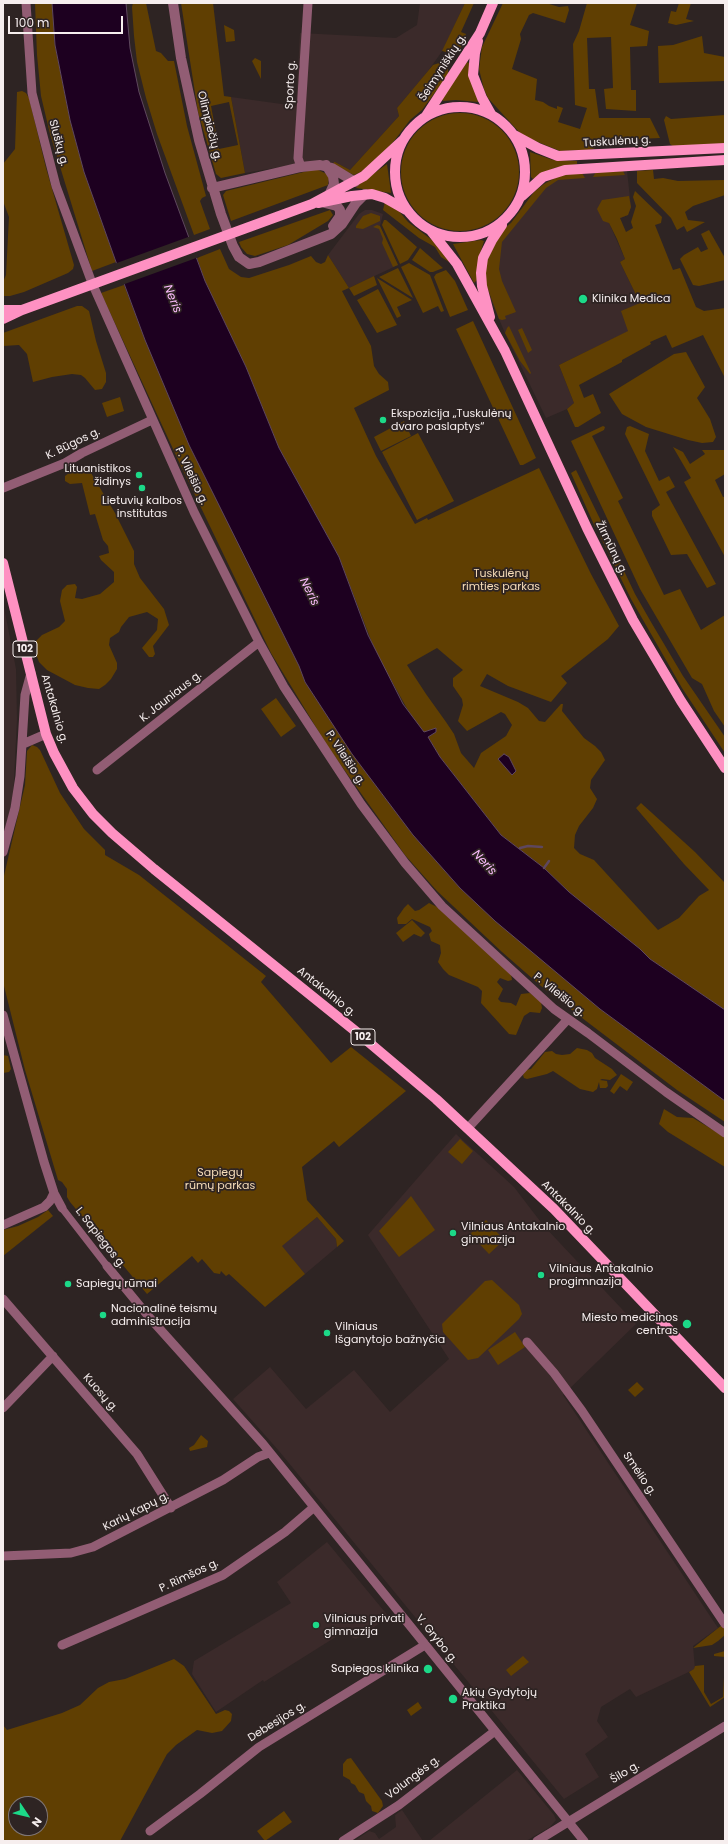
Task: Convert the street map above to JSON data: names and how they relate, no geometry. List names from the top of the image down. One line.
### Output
{"streets":{"main road":["Šeimyniškių g.","Tuskulėnų g.","Žirmūnų g.","102","Antakalnio g."],"street":["Sporto g.","Olimpiečių g.","Sluškų g.","K. Būgos g.","P. Vileišio g.","K. Jauniaus g.","L. Sapiegos g.","Kuosų g.","Smėlio g.","Karių Kapų g.","P. Rimšos g.","V. Grybo g.","Debesijos g.","Šilo g.","Volungės g."]},"crossings":[["Šeimyniškių g.","Tuskulėnų g."],["Šeimyniškių g.","Žirmūnų g."],["Tuskulėnų g.","Žirmūnų g."],["Sluškų g.","P. Vileišio g."],["K. Būgos g.","P. Vileišio g."],["P. Vileišio g.","K. Jauniaus g."],["L. Sapiegos g.","Karių Kapų g."],["L. Sapiegos g.","V. Grybo g."],["Kuosų g.","Karių Kapų g."],["Karių Kapų g.","V. Grybo g."],["P. Rimšos g.","V. Grybo g."],["V. Grybo g.","Debesijos g."],["V. Grybo g.","Šilo g."],["V. Grybo g.","Volungės g."]],"water":["Neris"],"parks":["Tuskulėnų rimties parkas","Sapiegų rūmų parkas"],"places":["Klinika Medica","Ekspozicija „Tuskulėnų dvaro paslaptys“","Lituanistikos židinys","Lietuvių kalbos institutas","Vilniaus Antakalnio gimnazija","Vilniaus Antakalnio progimnazija","Sapiegų rūmai","Nacionalinė teismų administracija","Miesto medicinos centras","Vilniaus Išganytojo bažnyčia","Vilniaus privati gimnazija","Sapiegos klinika","Akių Gydytojų Praktika"],"scale_bar":"100 m","north":"bottom right"}
